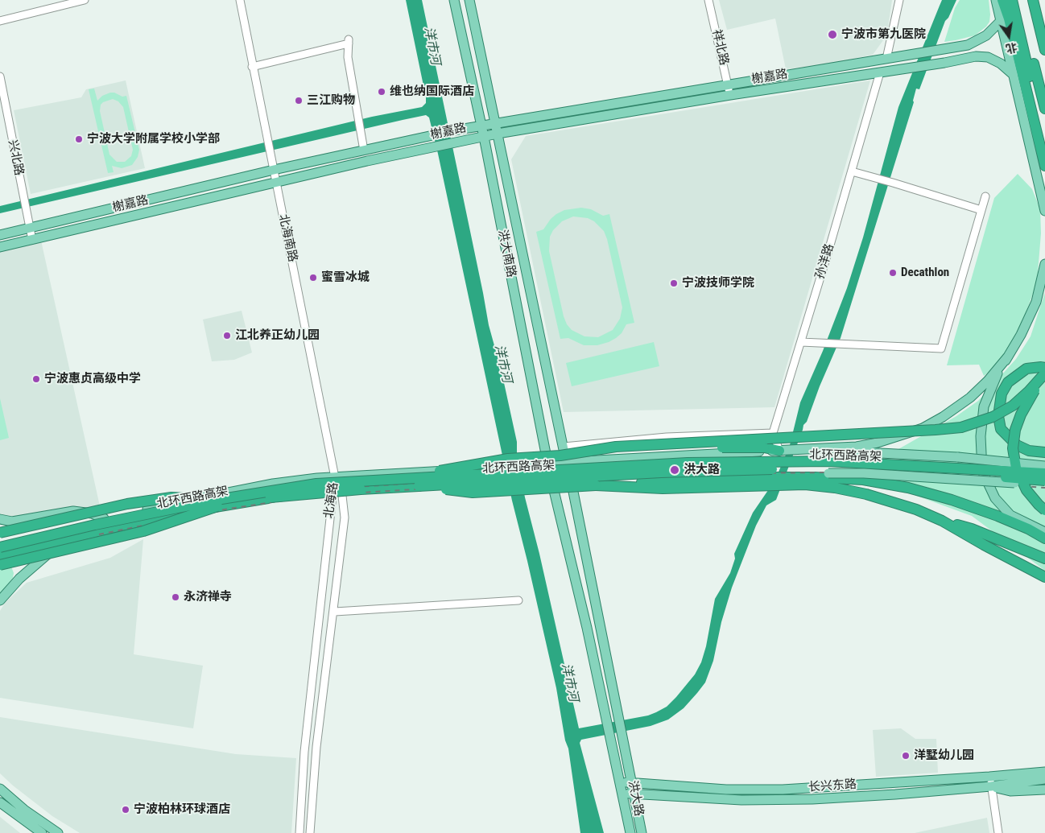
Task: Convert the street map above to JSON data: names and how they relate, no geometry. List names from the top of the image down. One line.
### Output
{"streets":{"highway":["北环西路高架"],"main road":["榭嘉路","洪大南路","长兴东路","洪大路"],"street":["祥北路","兴北路","北海南路","孙洋路","北海路"]},"crossings":[["祥北路","榭嘉路"],["榭嘉路","兴北路"],["榭嘉路","北海南路"],["榭嘉路","洪大南路"],["榭嘉路","孙洋路"],["北海南路","北海路"],["洪大南路","洪大路"],["长兴东路","洪大路"]],"water":["洋市河"],"places":["宁波市第九医院","维也纳国际酒店","三江购物","宁波大学附属学校小学部","Decathlon","蜜雪冰城","宁波技师学院","江北养正幼儿园","宁波惠贞高级中学","洪大路","永济禅寺","洋墅幼儿园","宁波柏林环球酒店"],"north":"bottom"}
